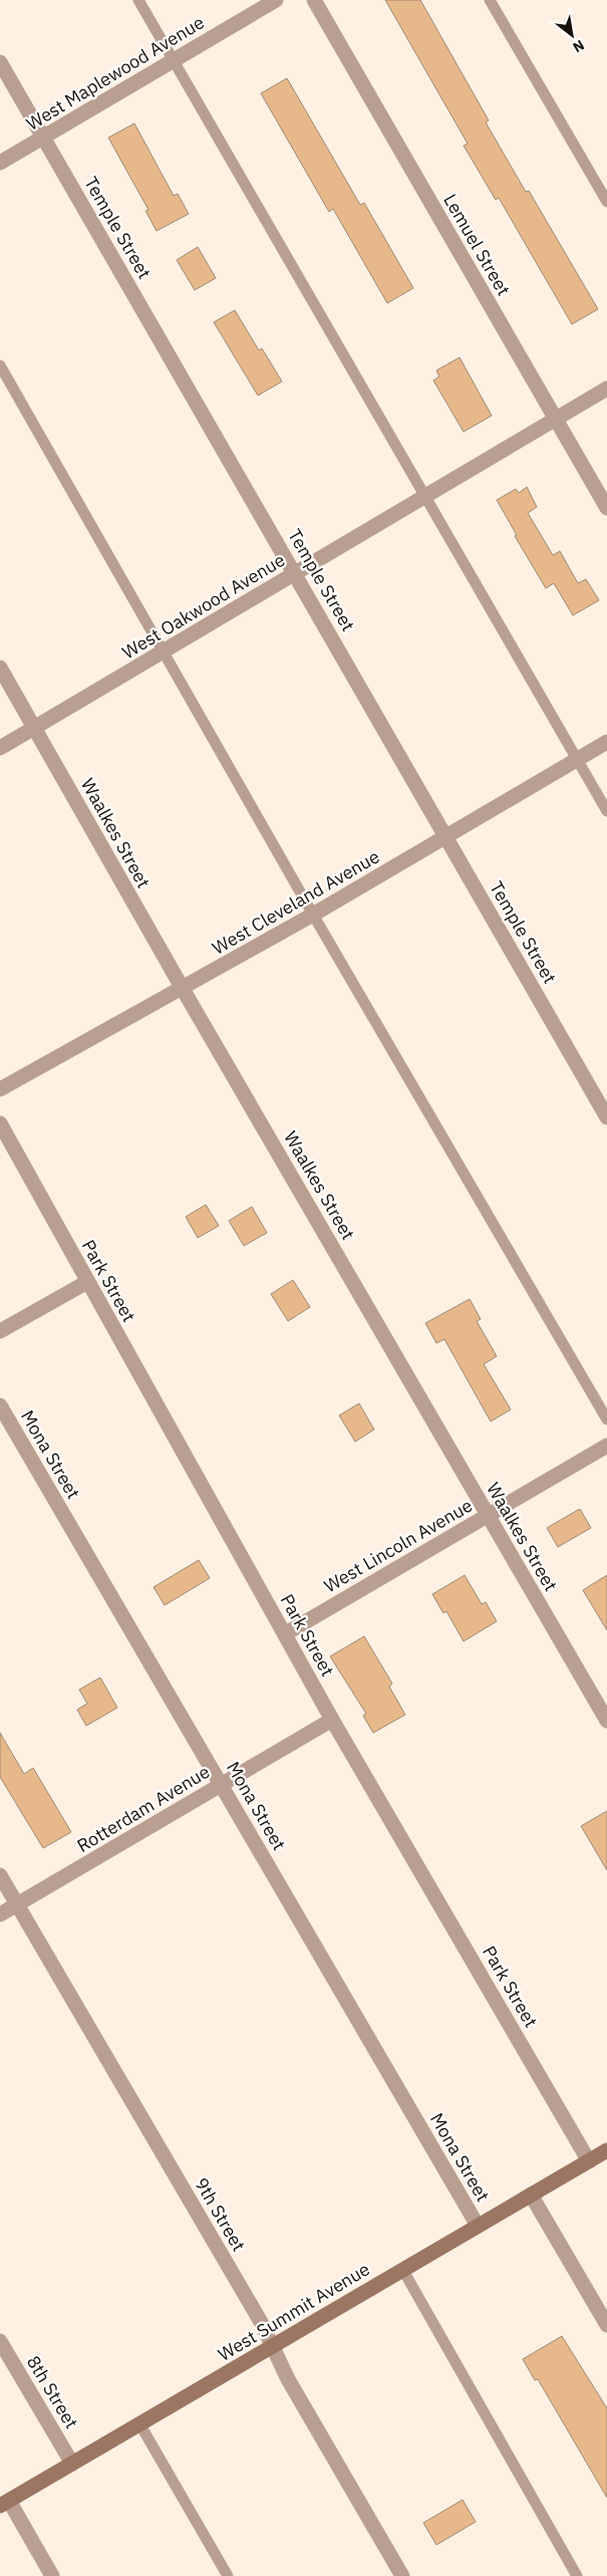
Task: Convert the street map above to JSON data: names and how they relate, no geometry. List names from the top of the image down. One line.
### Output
{"streets":{"street":["West Maplewood Avenue","Temple Street","Lemuel Street","West Oakwood Avenue","Waalkes Street","West Cleveland Avenue","Park Street","Mona Street","West Lincoln Avenue","Rotterdam Avenue","9th Street","West Summit Avenue","8th Street"]},"crossings":[["West Maplewood Avenue","Temple Street"],["Temple Street","West Oakwood Avenue"],["Temple Street","West Cleveland Avenue"],["Lemuel Street","West Oakwood Avenue"],["West Oakwood Avenue","Waalkes Street"],["Waalkes Street","West Cleveland Avenue"],["Waalkes Street","West Lincoln Avenue"],["Park Street","West Lincoln Avenue"],["Park Street","Rotterdam Avenue"],["Park Street","West Summit Avenue"],["Mona Street","Rotterdam Avenue"],["Mona Street","West Summit Avenue"],["Rotterdam Avenue","9th Street"],["9th Street","West Summit Avenue"],["West Summit Avenue","8th Street"]],"north":"bottom right"}
